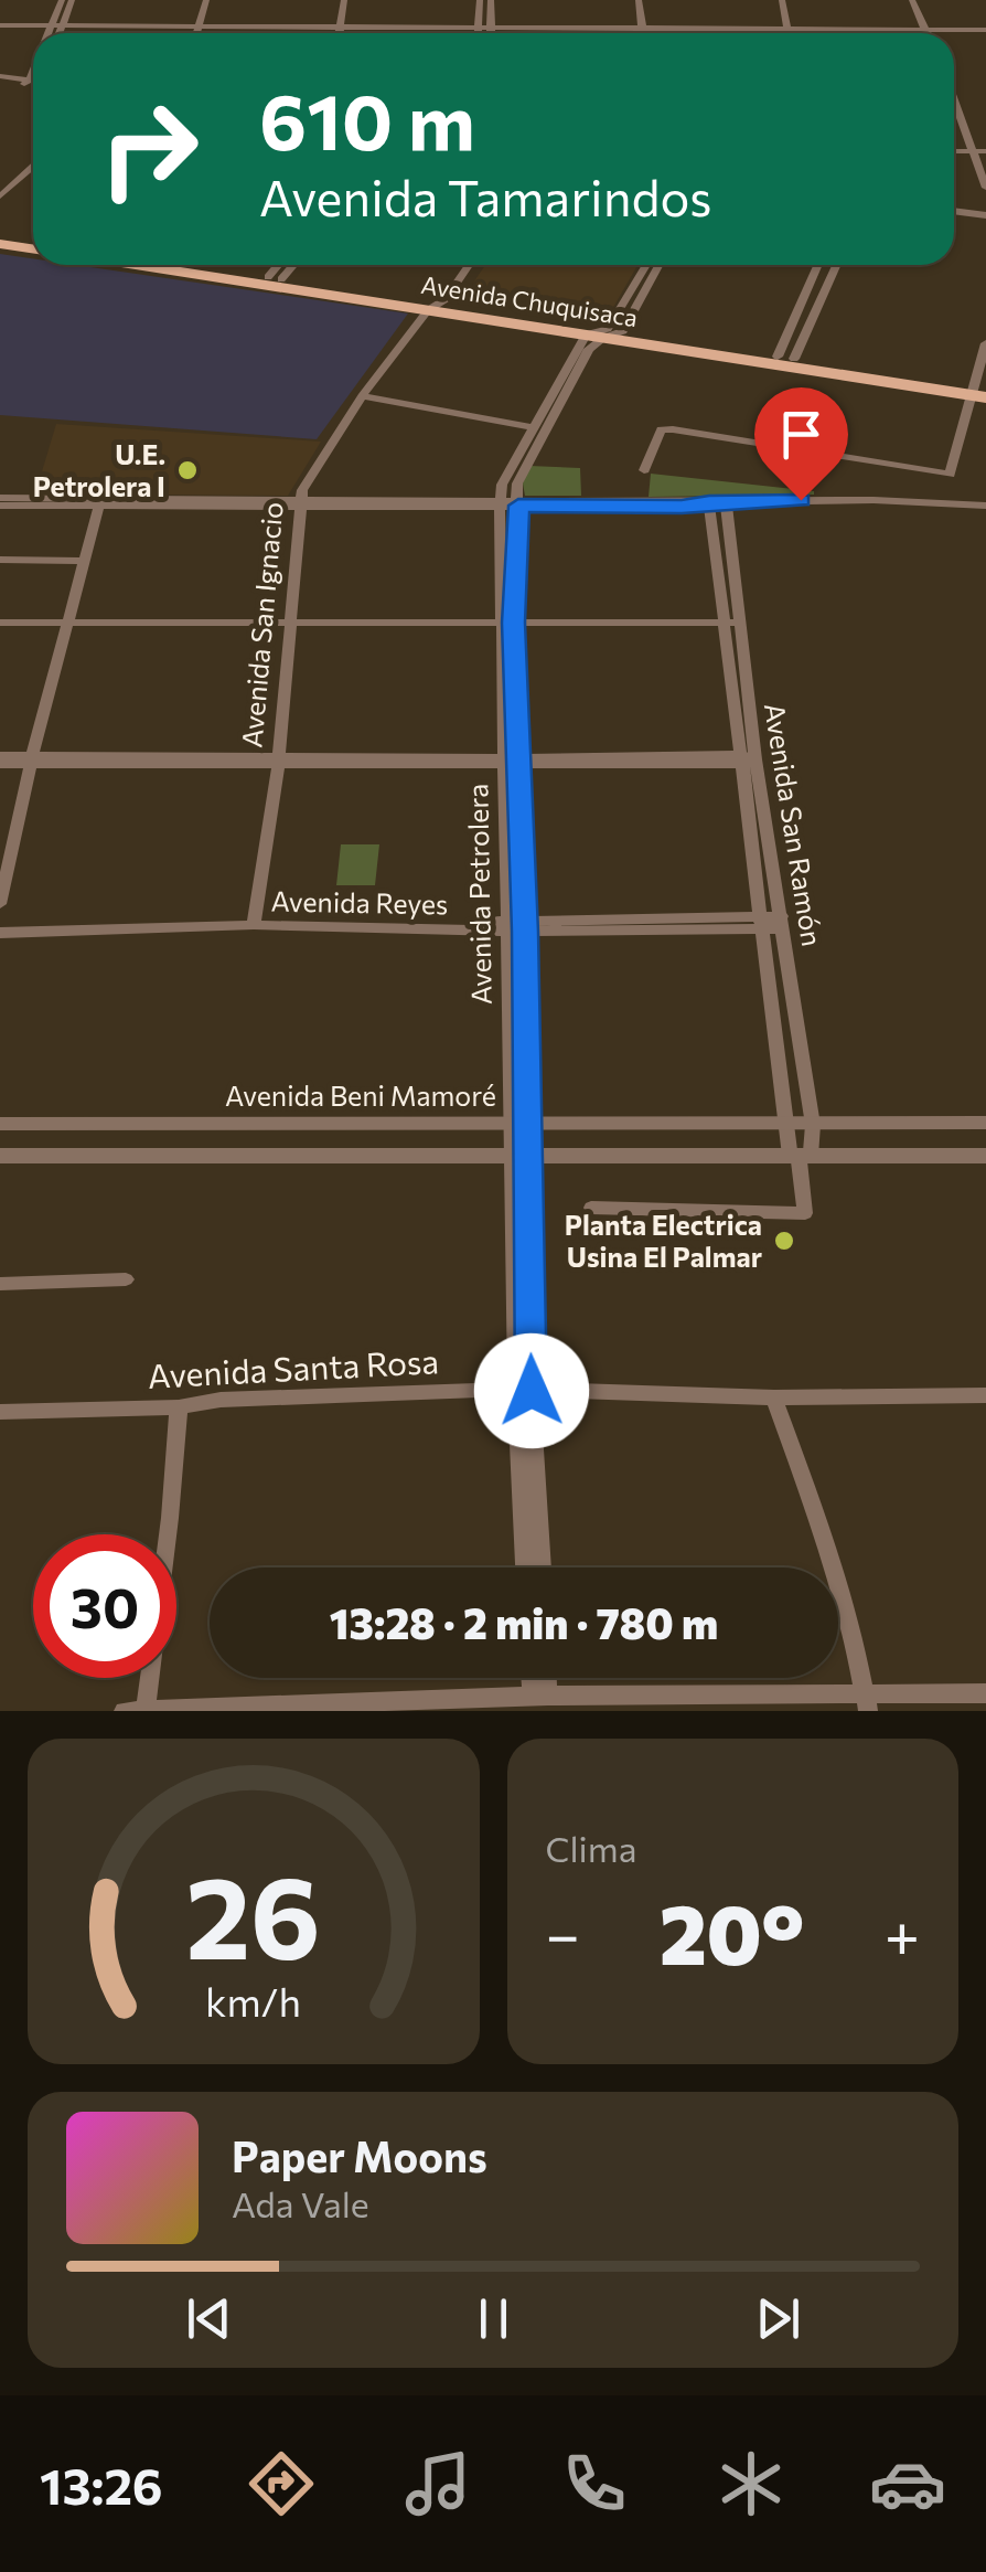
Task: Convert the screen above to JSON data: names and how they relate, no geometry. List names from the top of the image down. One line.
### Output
{"streets":{"main road":["Avenida Chuquisaca"],"street":["Avenida San Ignacio","Avenida San Ramón","Avenida Petrolera","Avenida Reyes","Avenida Beni Mamoré","Avenida Santa Rosa"]},"crossings":[["Avenida Chuquisaca","Avenida San Ignacio"],["Avenida Chuquisaca","Avenida Petrolera"],["Avenida San Ignacio","Avenida Reyes"],["Avenida San Ramón","Avenida Reyes"],["Avenida San Ramón","Avenida Beni Mamoré"],["Avenida Petrolera","Avenida Reyes"],["Avenida Petrolera","Avenida Beni Mamoré"],["Avenida Petrolera","Avenida Santa Rosa"]],"places":["U.E. Petrolera I","Planta Electrica Usina El Palmar"],"page":{"turn":["610 m","Avenida Tamarindos"],"limit":"30","trip":"13:28 · 2 min · 780 m","tile":"Clima","heat":["−","20°","+"],"song":["Paper Moons","Ada Vale"],"tabs":"13:26","gauge":["26","km/h"]}}
